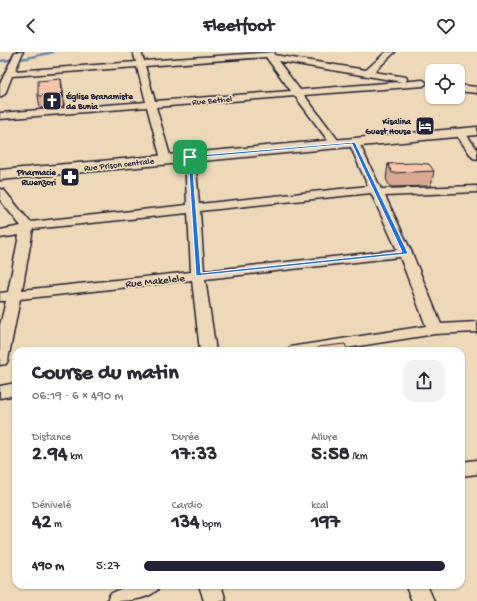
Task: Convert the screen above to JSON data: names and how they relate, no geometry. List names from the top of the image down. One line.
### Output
{"streets":{"street":["Rue Bethel","Rue Prison centrale","Rue Makelele"]},"places":{"church":["Église Branamiste de Bunia"],"hotel":["Kisalina Guest House"],"pharmacy":["Pharmacie Rwenzori"]},"page":{"header":"Fleetfoot","heading":["Course du matin","06:19 · 6 × 490 m"],"stats":[["Distance","2.94 km"],["Durée","17:33"],["Allure","5:58 /km"],["Dénivelé","42 m"],["Cardio","134 bpm"],["kcal","197"]],"list":[{"name":"490 m","note":"5:27"}]}}
